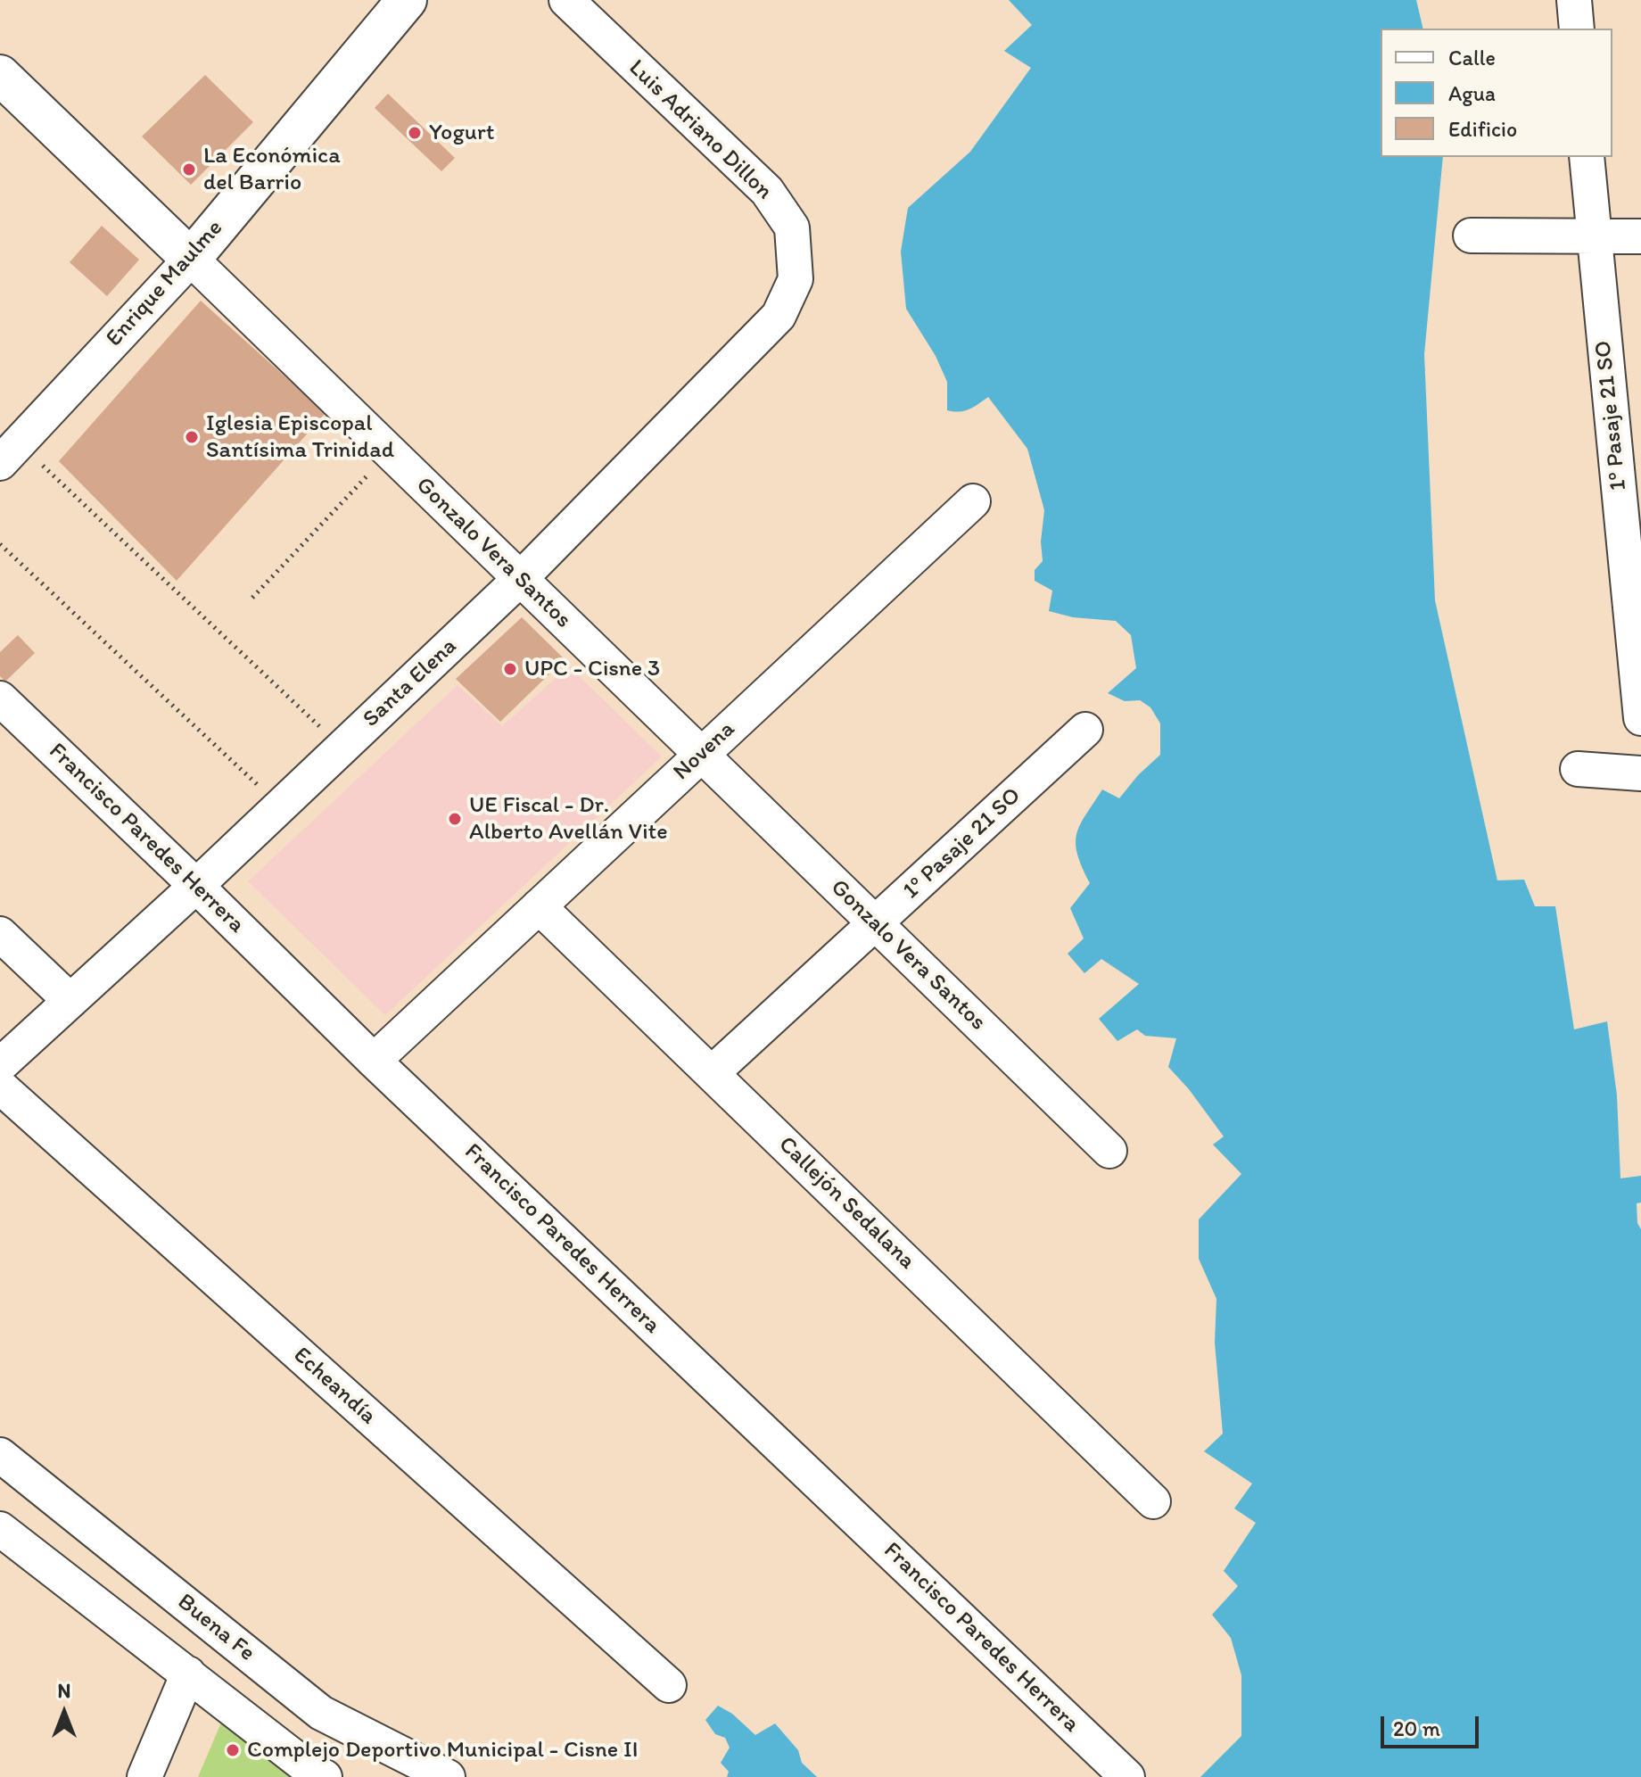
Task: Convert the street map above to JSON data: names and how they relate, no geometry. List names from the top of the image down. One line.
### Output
{"streets":{"street":["Luis Adriano Dillon","Enrique Maulme","1º Pasaje 21 SO","Gonzalo Vera Santos","Santa Elena","Novena","Francisco Paredes Herrera","Callejón Sedalana","Echeandía","Buena Fe"]},"crossings":[["Luis Adriano Dillon","Santa Elena"],["Enrique Maulme","Gonzalo Vera Santos"],["1º Pasaje 21 SO","Gonzalo Vera Santos"],["1º Pasaje 21 SO","Callejón Sedalana"],["Gonzalo Vera Santos","Santa Elena"],["Gonzalo Vera Santos","Novena"],["Santa Elena","Francisco Paredes Herrera"],["Novena","Francisco Paredes Herrera"],["Novena","Callejón Sedalana"]],"places":["Yogurt","La Económica del Barrio","Iglesia Episcopal Santísima Trinidad","UPC - Cisne 3","UE Fiscal - Dr. Alberto Avellán Vite","Complejo Deportivo Municipal - Cisne II"],"legend":["Calle","Agua","Edificio"],"scale_bar":"20 m","north":"top"}
